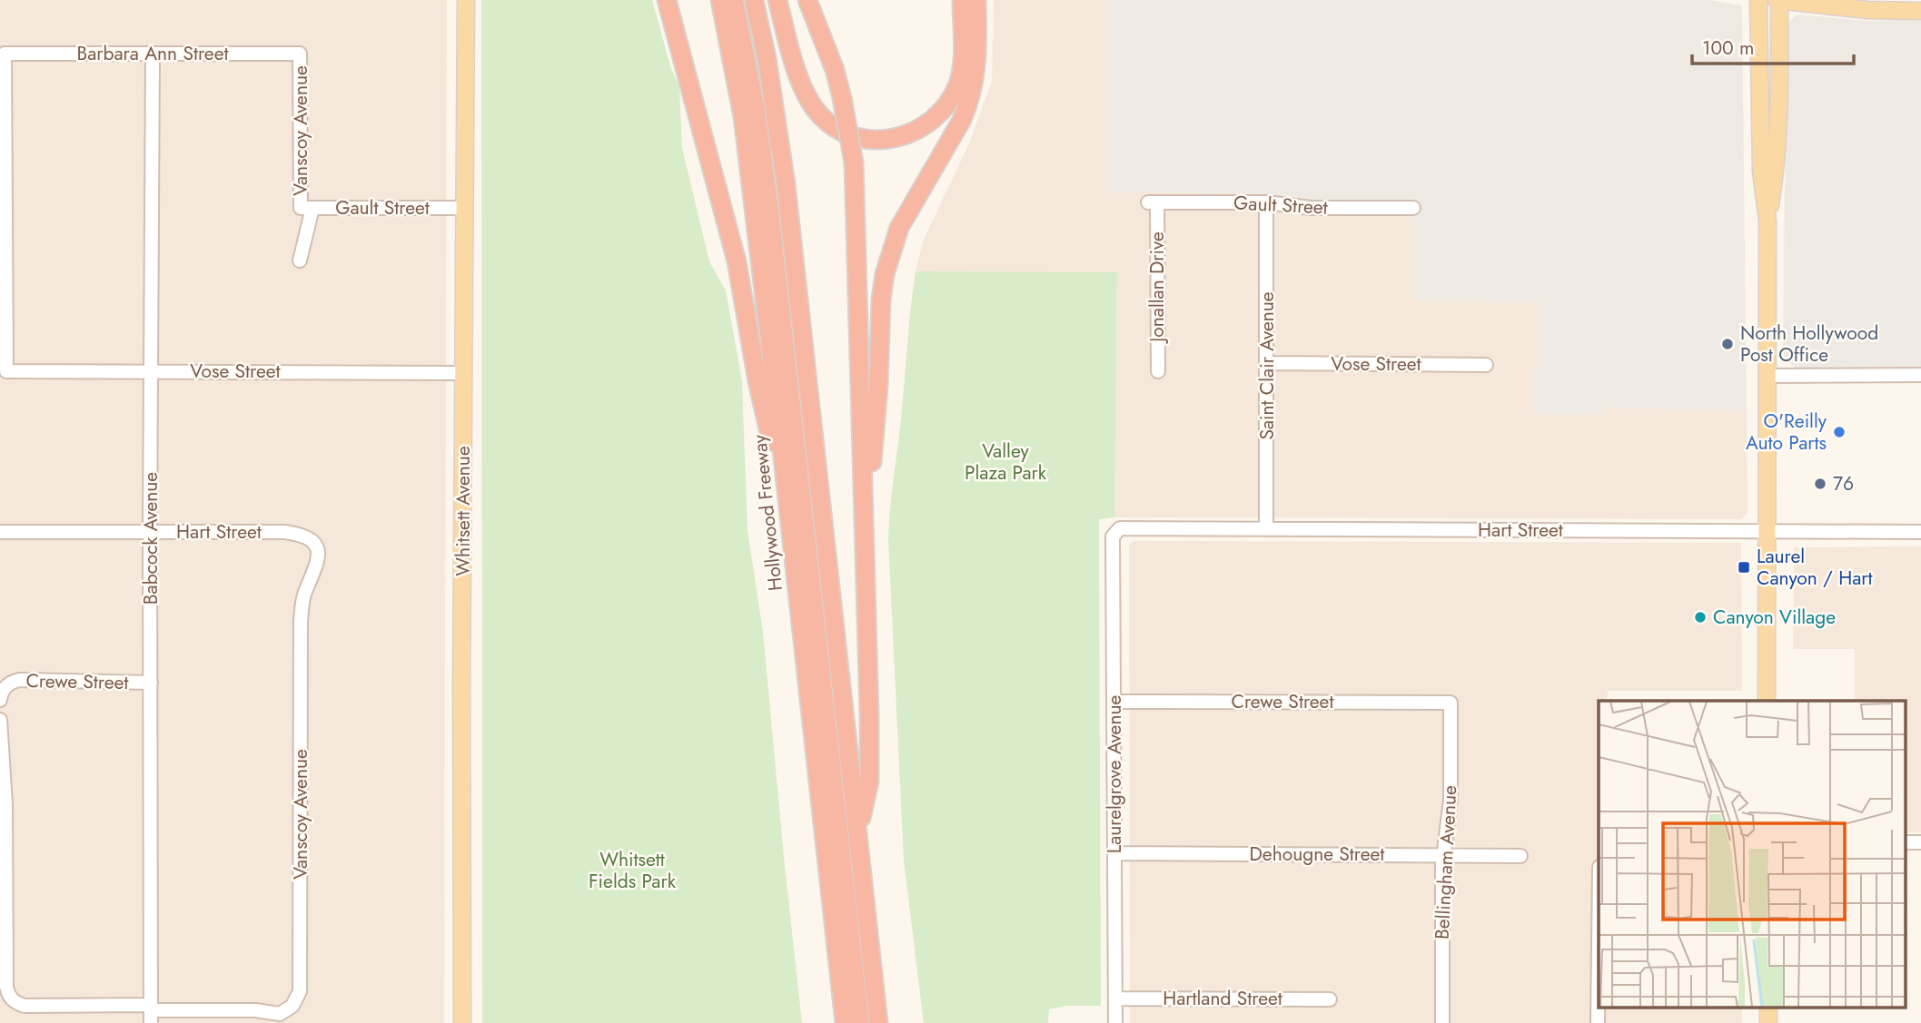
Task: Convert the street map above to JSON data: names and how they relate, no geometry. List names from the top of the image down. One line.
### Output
{"streets":{"highway":["Hollywood Freeway"],"main road":["Whitsett Avenue"],"street":["Barbara Ann Street","Vanscoy Avenue","Gault Street","Jonallan Drive","Vose Street","Saint Clair Avenue","Hart Street","Babcock Avenue","Crewe Street","Laurelgrove Avenue","Dehougne Street","Bellingham Avenue","Hartland Street"]},"crossings":[["Barbara Ann Street","Vanscoy Avenue"],["Barbara Ann Street","Vose Street"],["Barbara Ann Street","Babcock Avenue"],["Vanscoy Avenue","Gault Street"],["Vanscoy Avenue","Hart Street"],["Vanscoy Avenue","Babcock Avenue"],["Gault Street","Jonallan Drive"],["Gault Street","Saint Clair Avenue"],["Gault Street","Whitsett Avenue"],["Vose Street","Saint Clair Avenue"],["Vose Street","Whitsett Avenue"],["Vose Street","Babcock Avenue"],["Saint Clair Avenue","Hart Street"],["Hart Street","Babcock Avenue"],["Hart Street","Laurelgrove Avenue"],["Babcock Avenue","Crewe Street"],["Crewe Street","Laurelgrove Avenue"],["Crewe Street","Bellingham Avenue"],["Laurelgrove Avenue","Dehougne Street"],["Laurelgrove Avenue","Hartland Street"],["Dehougne Street","Bellingham Avenue"]],"parks":["Valley Plaza Park","Whitsett Fields Park"],"places":{"other":["North Hollywood Post Office","O'Reilly Auto Parts","76","Canyon Village"],"transit":["Laurel Canyon / Hart"]},"scale_bar":"100 m"}
